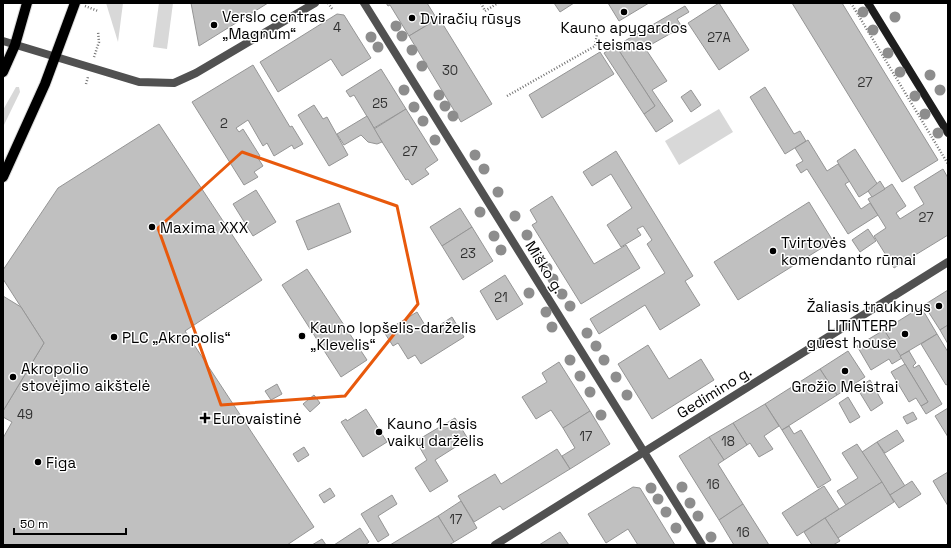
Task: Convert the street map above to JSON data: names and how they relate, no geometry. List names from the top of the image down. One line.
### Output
{"streets":{"street":["Miško g.","Gedimino g."]},"crossings":[["Miško g.","Gedimino g."]],"places":{"other":["Kauno apygardos teismas","Dviračių rūsys","Verslo centras „Magnum“","Maxima XXX","Tvirtovės komendanto rūmai","Žaliasis traukinys","LITiNTERP guest house","Kauno lopšelis-darželis „Klevelis“","PLC „Akropolis“","Grožio Meistrai","Akropolio stovėjimo aikštelė","Kauno 1-asis vaikų darželis","Figa"],"health":["Eurovaistinė"]},"house_numbers":["4","27A","30","27","25","2","27","27","23","21","49","17","18","16","17","16"],"scale_bar":"50 m"}
